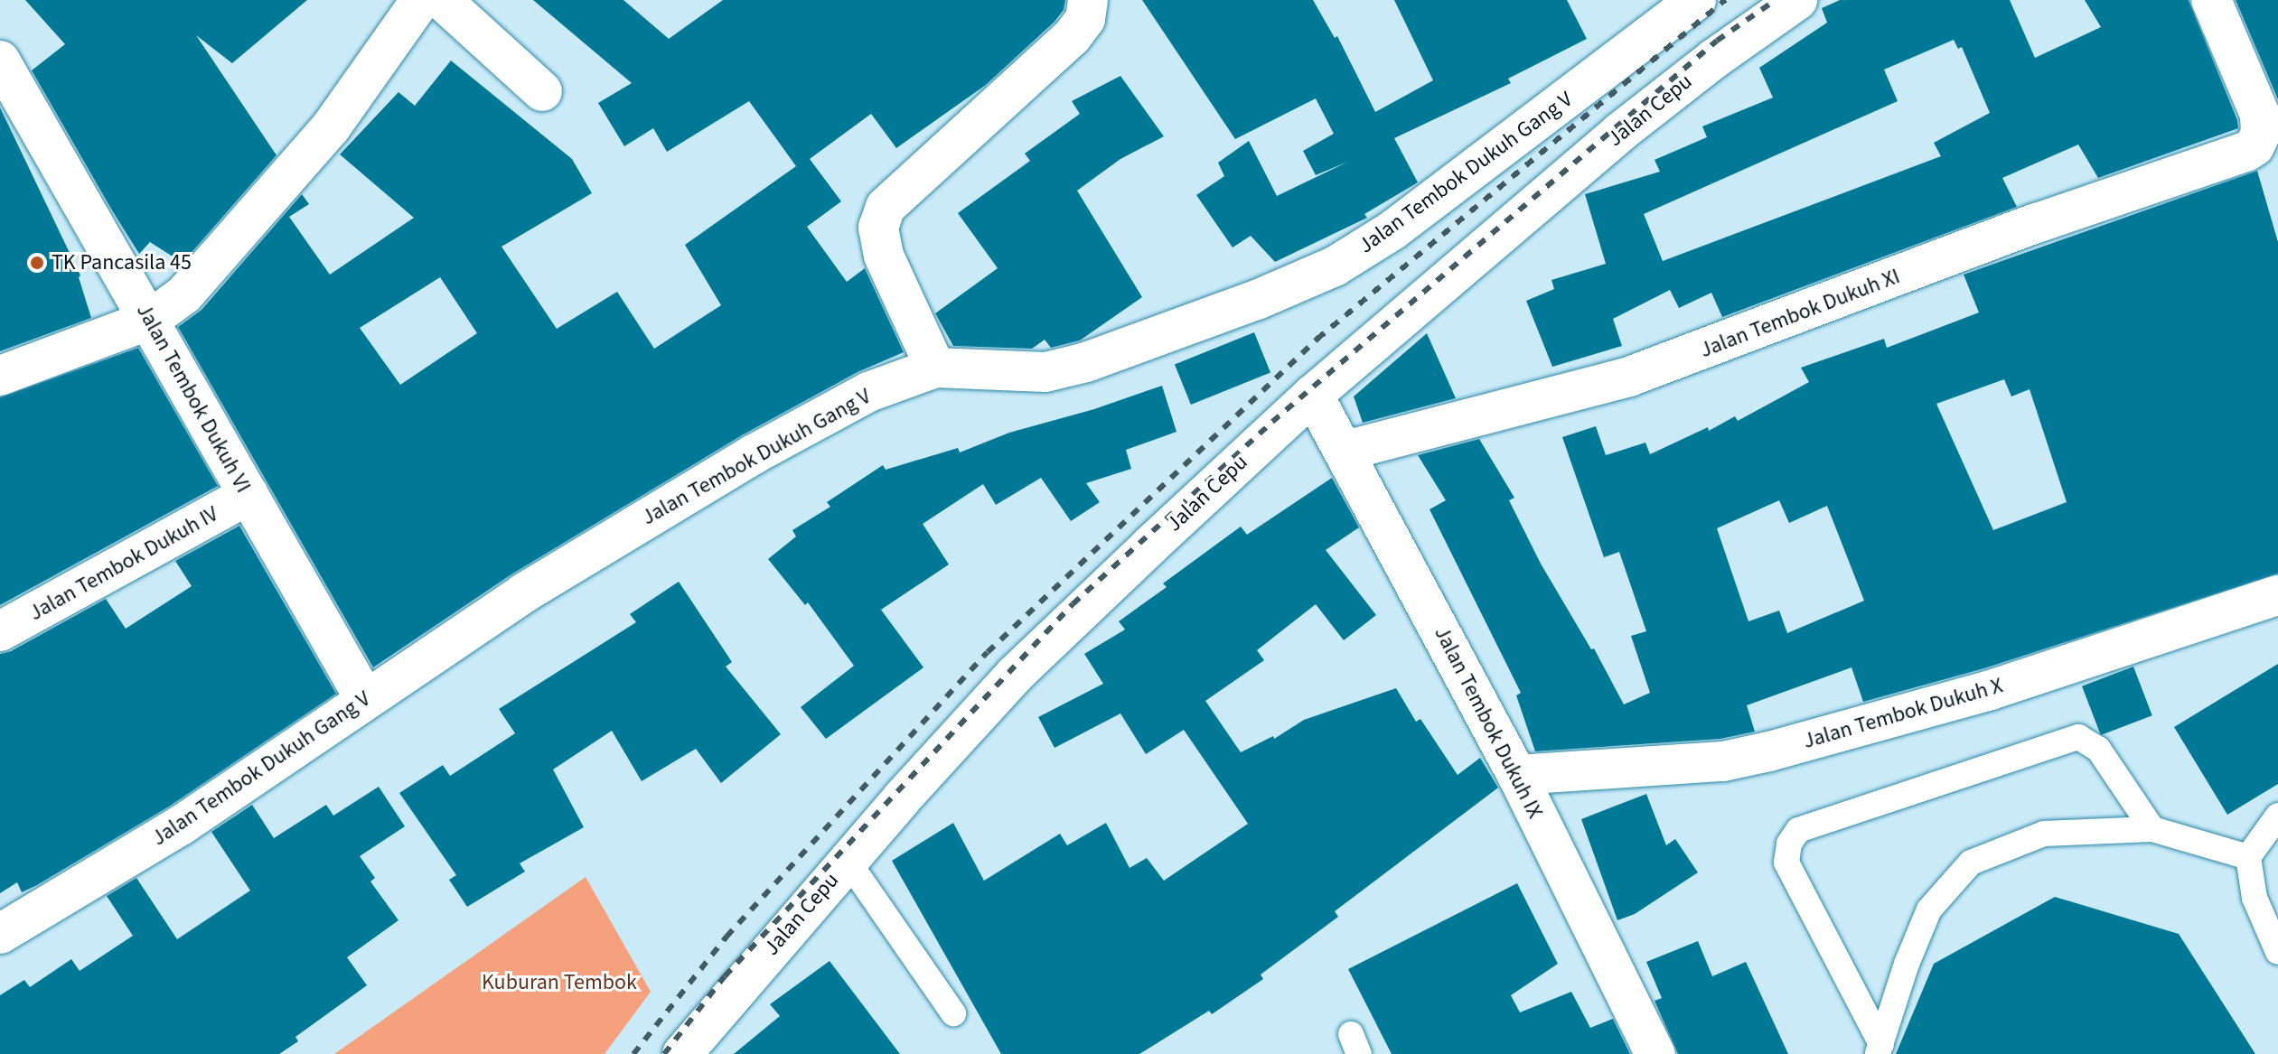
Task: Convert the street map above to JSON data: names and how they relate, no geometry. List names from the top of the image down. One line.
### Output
{"streets":{"street":["Jalan Cepu","Jalan Tembok Dukuh Gang V","Jalan Tembok Dukuh XI","Jalan Tembok Dukuh VI","Jalan Tembok Dukuh IV","Jalan Tembok Dukuh X","Jalan Tembok Dukuh IX"]},"crossings":[["Jalan Cepu","Jalan Tembok Dukuh IX"],["Jalan Tembok Dukuh Gang V","Jalan Tembok Dukuh VI"],["Jalan Tembok Dukuh XI","Jalan Tembok Dukuh IX"],["Jalan Tembok Dukuh VI","Jalan Tembok Dukuh IV"],["Jalan Tembok Dukuh X","Jalan Tembok Dukuh IX"]],"parks":["Kuburan Tembok"],"places":["TK Pancasila 45"]}
